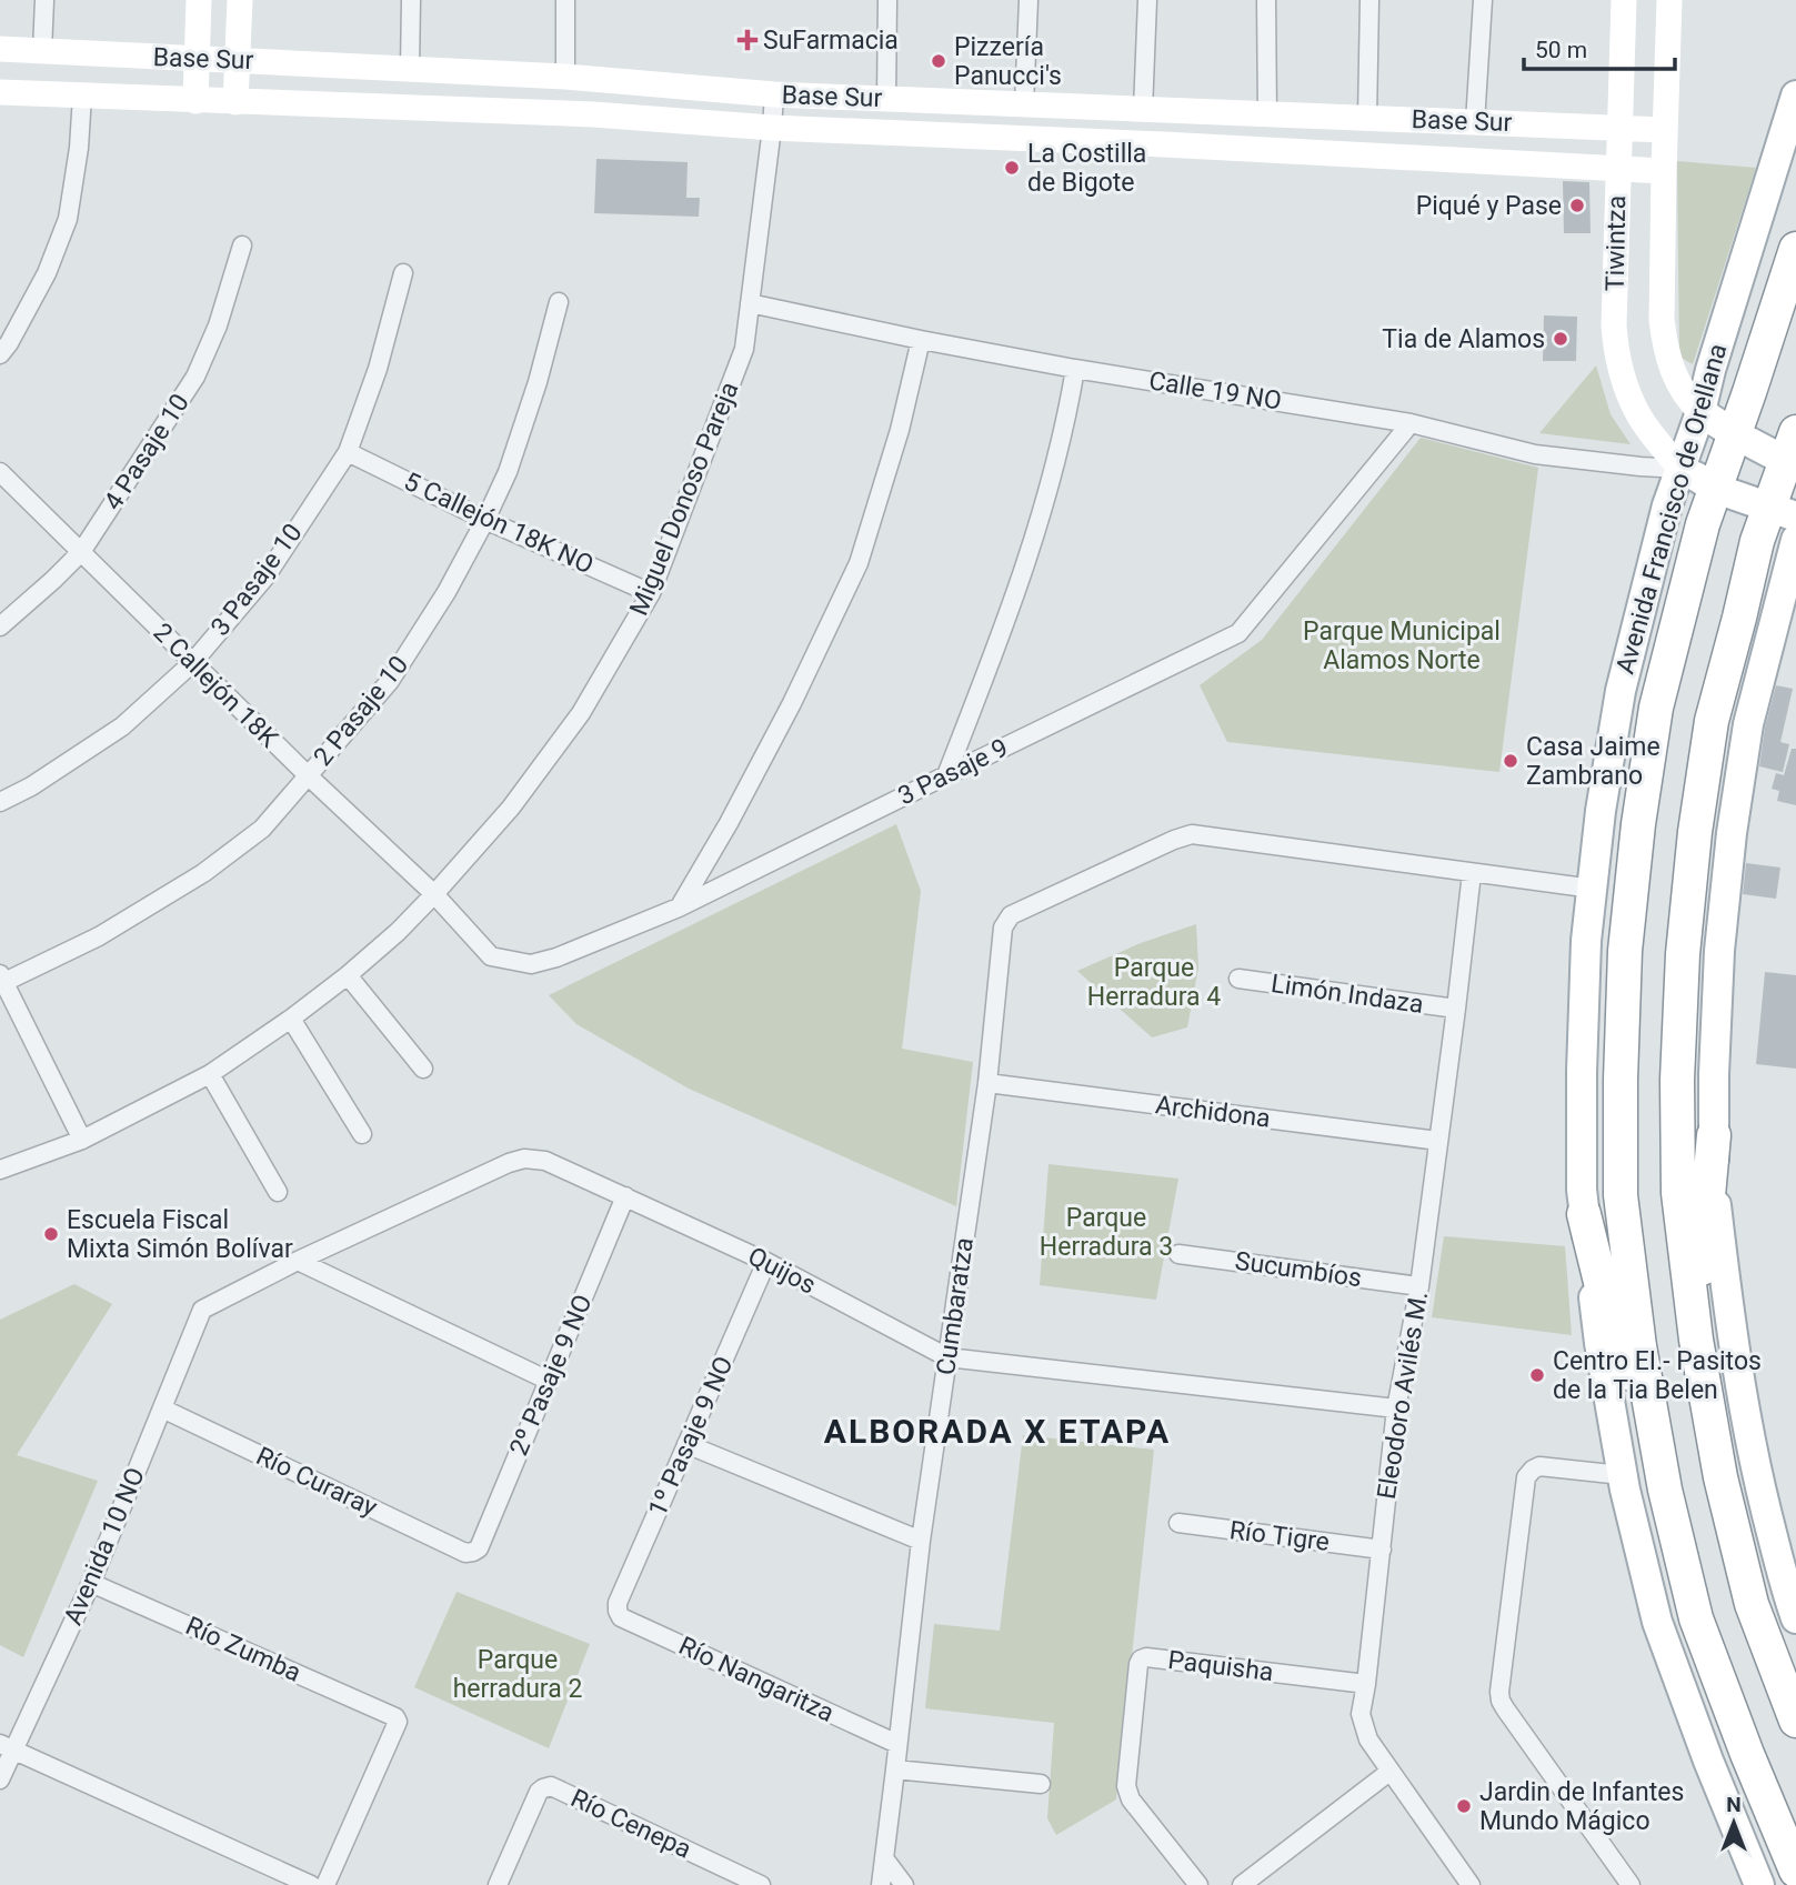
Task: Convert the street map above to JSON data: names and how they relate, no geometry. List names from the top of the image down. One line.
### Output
{"streets":{"highway":["Avenida Francisco de Orellana"],"street":["Base Sur","Tiwintza","Calle 19 NO","4 Pasaje 10","Miguel Donoso Pareja","5 Callejón 18K NO","3 Pasaje 10","2 Callejón 18K","2 Pasaje 10","3 Pasaje 9","Limón Indaza","Archidona","Sucumbíos","Quijos","Cumbaratza","2º Pasaje 9 NO","Eleodoro Avilés M.","1º Pasaje 9 NO","Río Curaray","Río Tigre","Avenida 10 NO","Río Zumba","Paquisha","Río Nangaritza","Río Cenepa"]},"crossings":[["Base Sur","Tiwintza"],["Base Sur","Miguel Donoso Pareja"],["Tiwintza","Calle 19 NO"],["Tiwintza","Avenida Francisco de Orellana"],["Calle 19 NO","Miguel Donoso Pareja"],["Calle 19 NO","Avenida Francisco de Orellana"],["Calle 19 NO","3 Pasaje 9"],["4 Pasaje 10","2 Callejón 18K"],["Miguel Donoso Pareja","5 Callejón 18K NO"],["Miguel Donoso Pareja","2 Callejón 18K"],["Miguel Donoso Pareja","3 Pasaje 9"],["5 Callejón 18K NO","3 Pasaje 10"],["5 Callejón 18K NO","2 Pasaje 10"],["3 Pasaje 10","2 Callejón 18K"],["2 Callejón 18K","2 Pasaje 10"],["2 Callejón 18K","3 Pasaje 9"],["Limón Indaza","Eleodoro Avilés M."],["Archidona","Cumbaratza"],["Archidona","Eleodoro Avilés M."],["Sucumbíos","Eleodoro Avilés M."],["Quijos","Cumbaratza"],["Quijos","2º Pasaje 9 NO"],["Quijos","Eleodoro Avilés M."],["Quijos","1º Pasaje 9 NO"],["Quijos","Avenida 10 NO"],["Cumbaratza","Eleodoro Avilés M."],["Cumbaratza","Río Nangaritza"],["2º Pasaje 9 NO","Río Curaray"],["Eleodoro Avilés M.","Río Tigre"],["Eleodoro Avilés M.","Paquisha"],["1º Pasaje 9 NO","Río Nangaritza"],["Río Curaray","Avenida 10 NO"],["Avenida 10 NO","Río Zumba"]],"districts":["ALBORADA X ETAPA"],"parks":["Parque Municipal Alamos Norte","Parque Herradura 4","Parque Herradura 3","Parque herradura 2"],"places":{"health":["SuFarmacia"],"other":["Pizzería Panucci's","La Costilla de Bigote","Piqué y Pase","Tia de Alamos","Casa Jaime Zambrano","Escuela Fiscal Mixta Simón Bolívar","Centro EI.- Pasitos de la Tia Belen","Jardin de Infantes Mundo Mágico"]},"scale_bar":"50 m","north":"top"}
